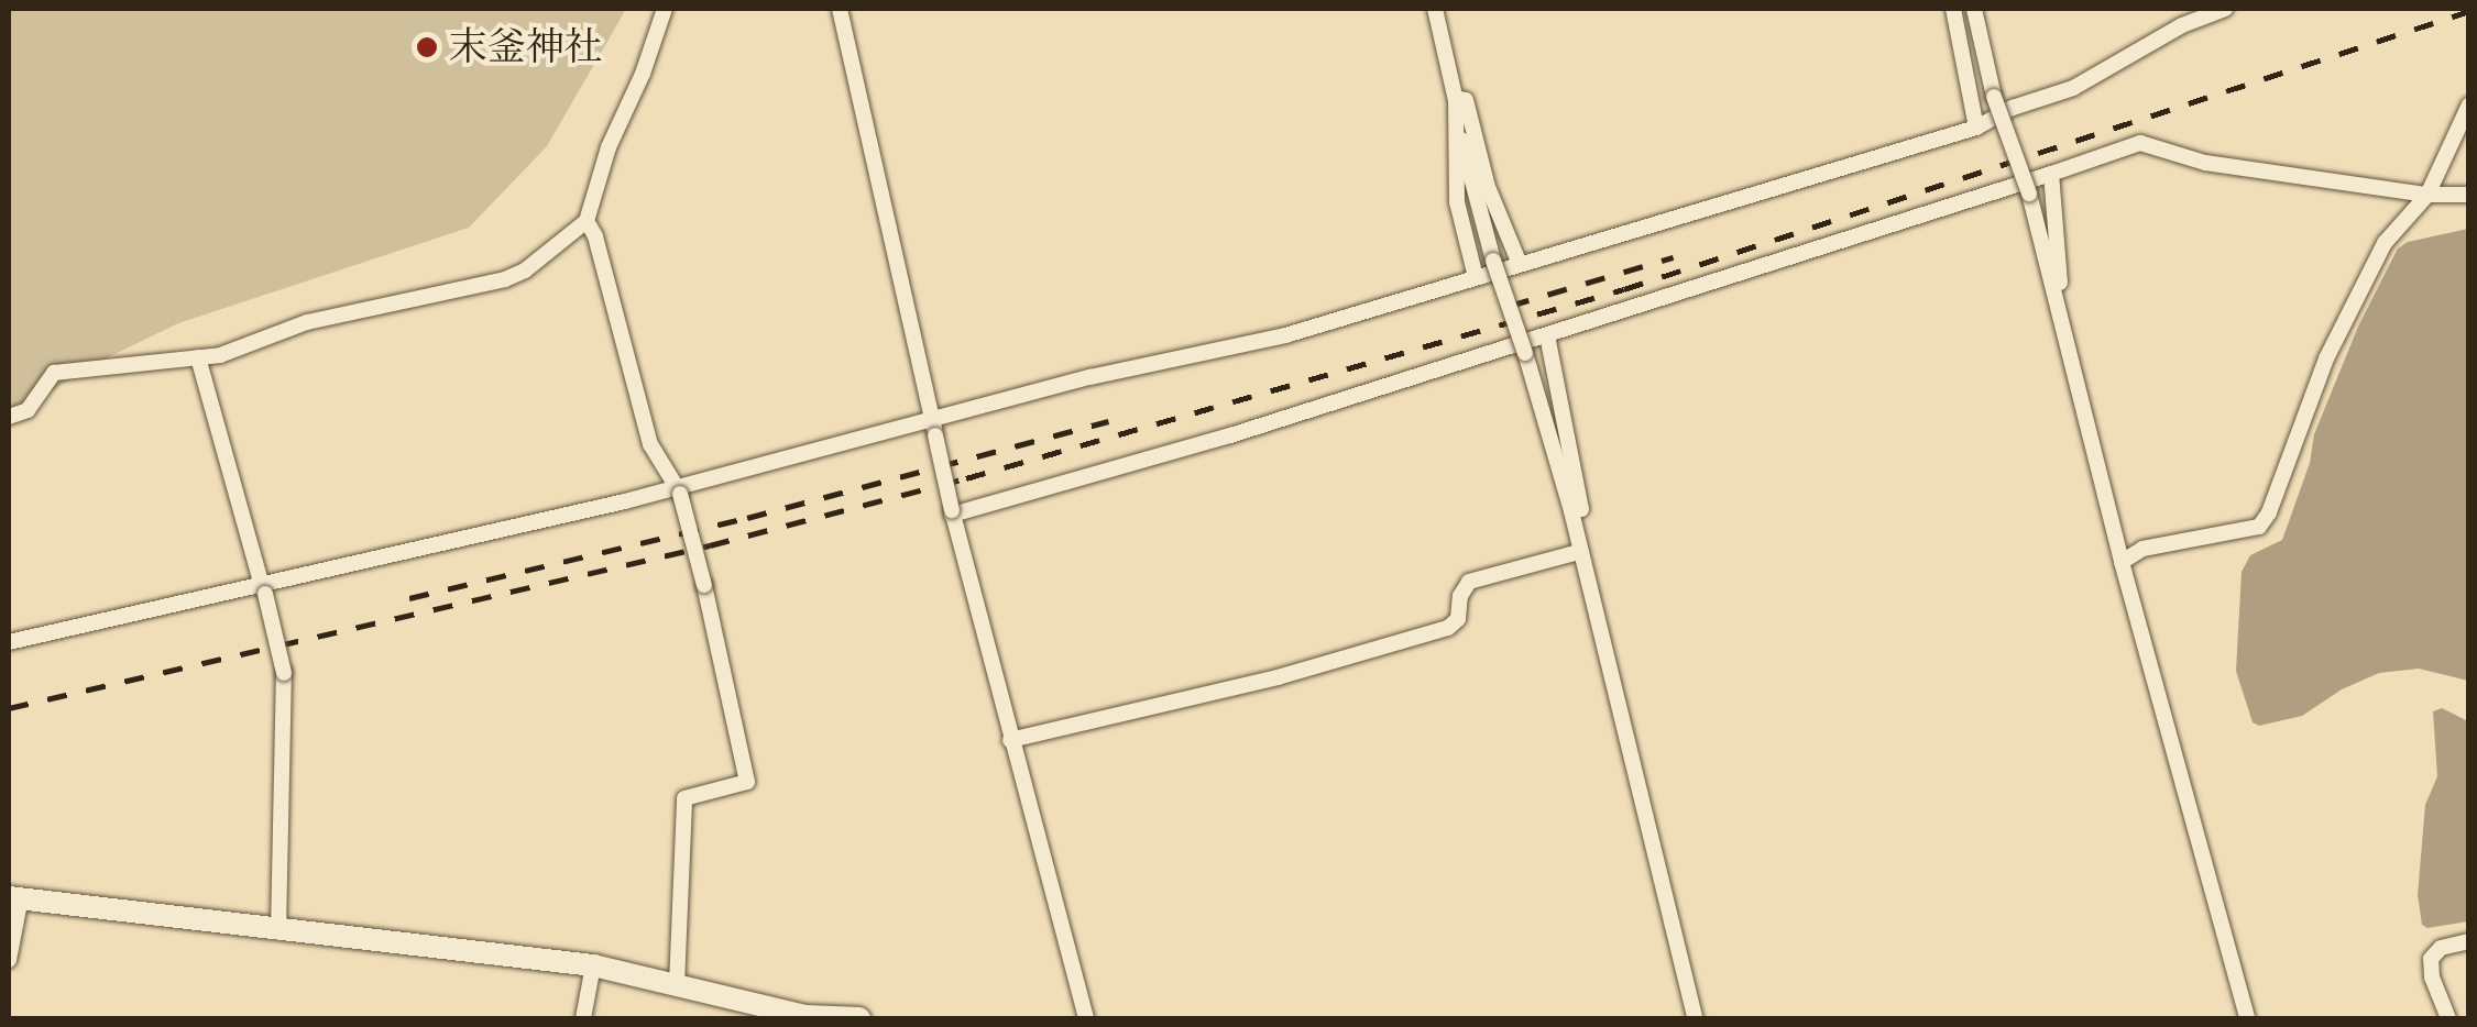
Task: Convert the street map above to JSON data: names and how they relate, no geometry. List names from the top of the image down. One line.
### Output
{"places":["末釜神社"]}
